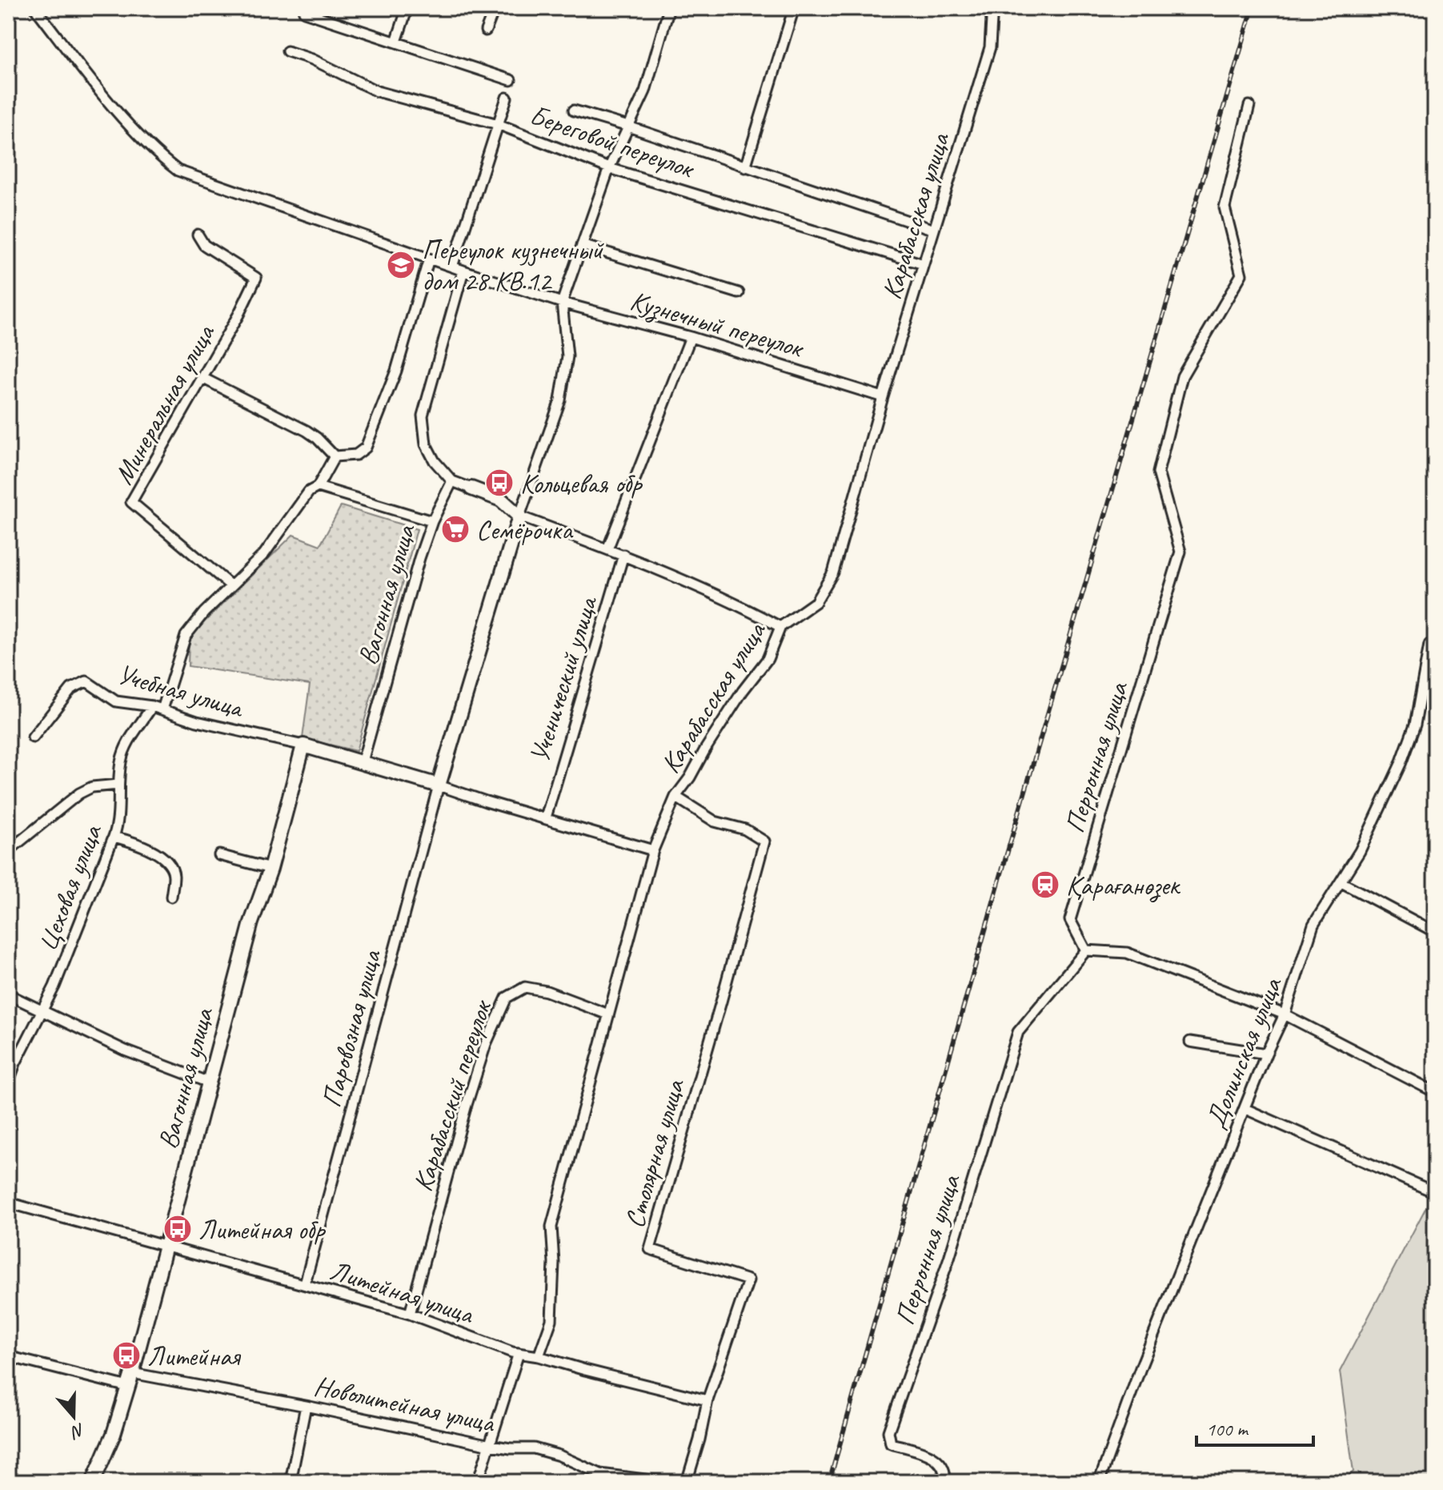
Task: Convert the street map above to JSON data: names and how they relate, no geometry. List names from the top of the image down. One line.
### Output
{"streets":{"street":["Береговой переулок","Карабасская улица","Кузнечный переулок","Минеральная улица","Вагонная улица","Ученический улица","Учебная улица","Перронная улица","Цеховая улица","Паровозная улица","Долинская улица","Карабасский переулок","Столярная улица","Литейная улица","Новолитейная улица"]},"crossings":[["Береговой переулок","Карабасская улица"],["Карабасская улица","Кузнечный переулок"],["Карабасская улица","Карабасский переулок"],["Карабасская улица","Столярная улица"],["Карабасская улица","Литейная улица"],["Вагонная улица","Учебная улица"],["Вагонная улица","Литейная улица"],["Вагонная улица","Новолитейная улица"],["Учебная улица","Цеховая улица"],["Паровозная улица","Литейная улица"],["Карабасский переулок","Литейная улица"],["Столярная улица","Литейная улица"]],"places":{"school or university":["Переулок кузнечный дом 28 КВ.12"],"bus stop":["Кольцевая обр","Литейная обр","Литейная"],"supermarket":["Семёрочка"],"station":["Қарағанөзек"]},"scale_bar":"100 m","north":"bottom"}
